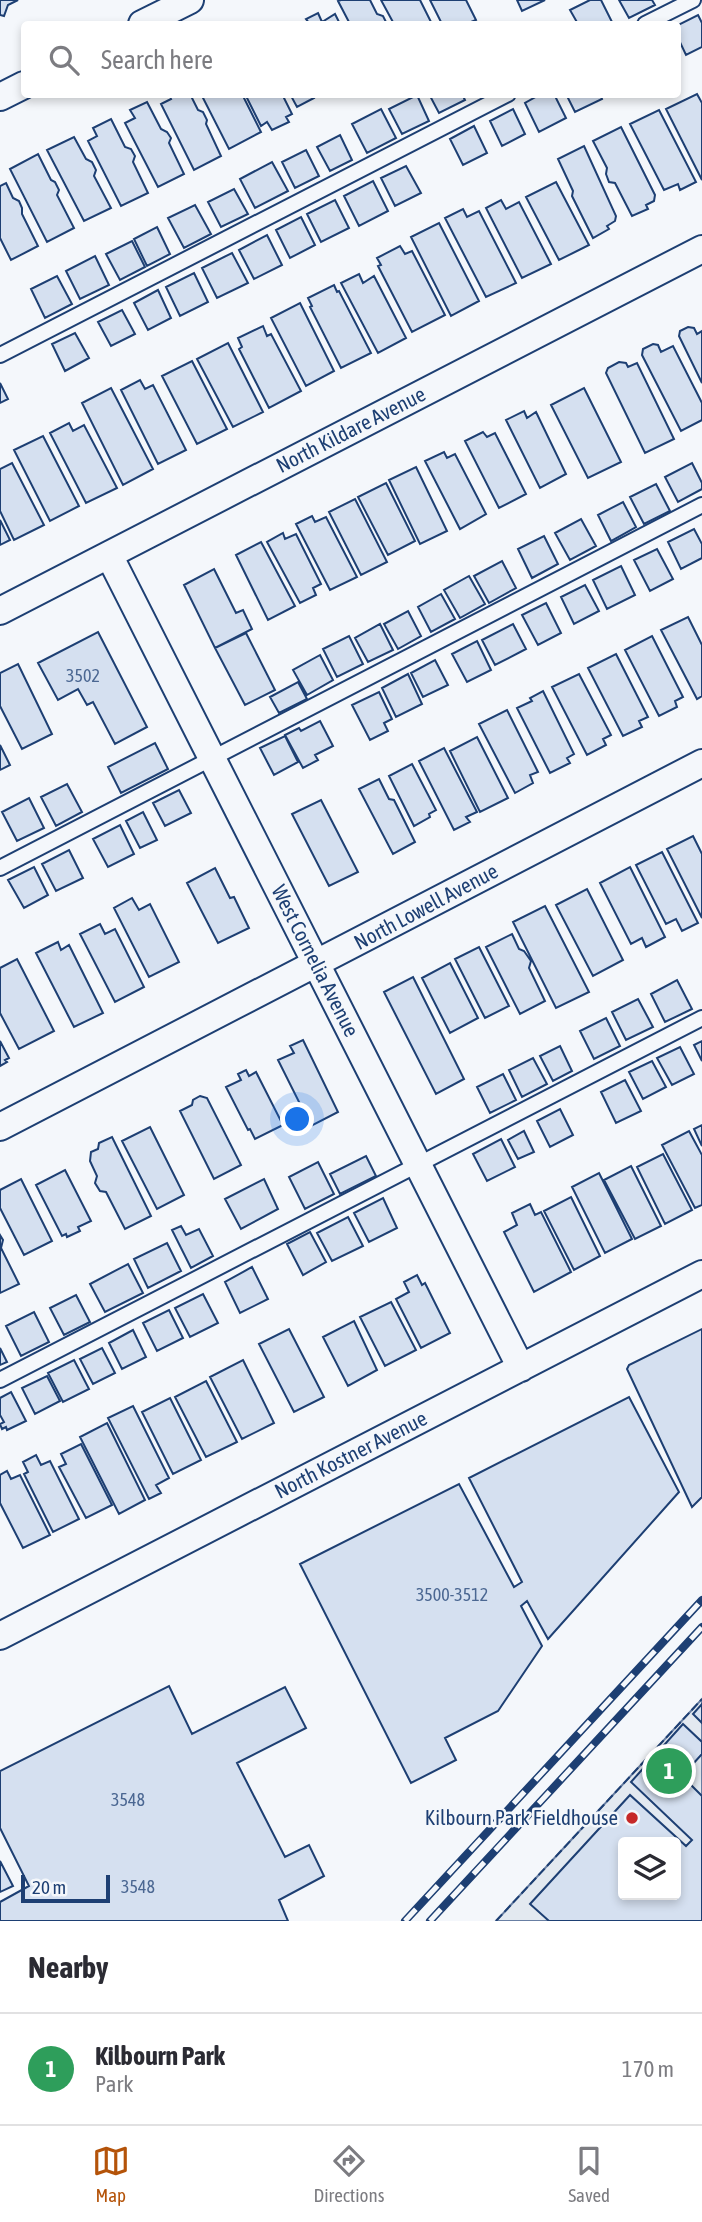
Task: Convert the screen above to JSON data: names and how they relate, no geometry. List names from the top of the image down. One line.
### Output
{"streets":{"street":["North Kildare Avenue","North Lowell Avenue","West Cornelia Avenue","North Kostner Avenue"]},"crossings":[["North Kildare Avenue","West Cornelia Avenue"],["North Lowell Avenue","West Cornelia Avenue"],["West Cornelia Avenue","North Kostner Avenue"]],"places":["Kilbourn Park Fieldhouse"],"house_numbers":["3502","3500-3512","3548","3548"],"scale_bar":"20 m","page":{"search":"Search here","pins":"1","scale":"20 m","heading":"Nearby","list":[{"mark":"1","name":"Kilbourn Park","note":"Park","value":"170 m"}],"nav":["Map","Directions","Saved"]}}
